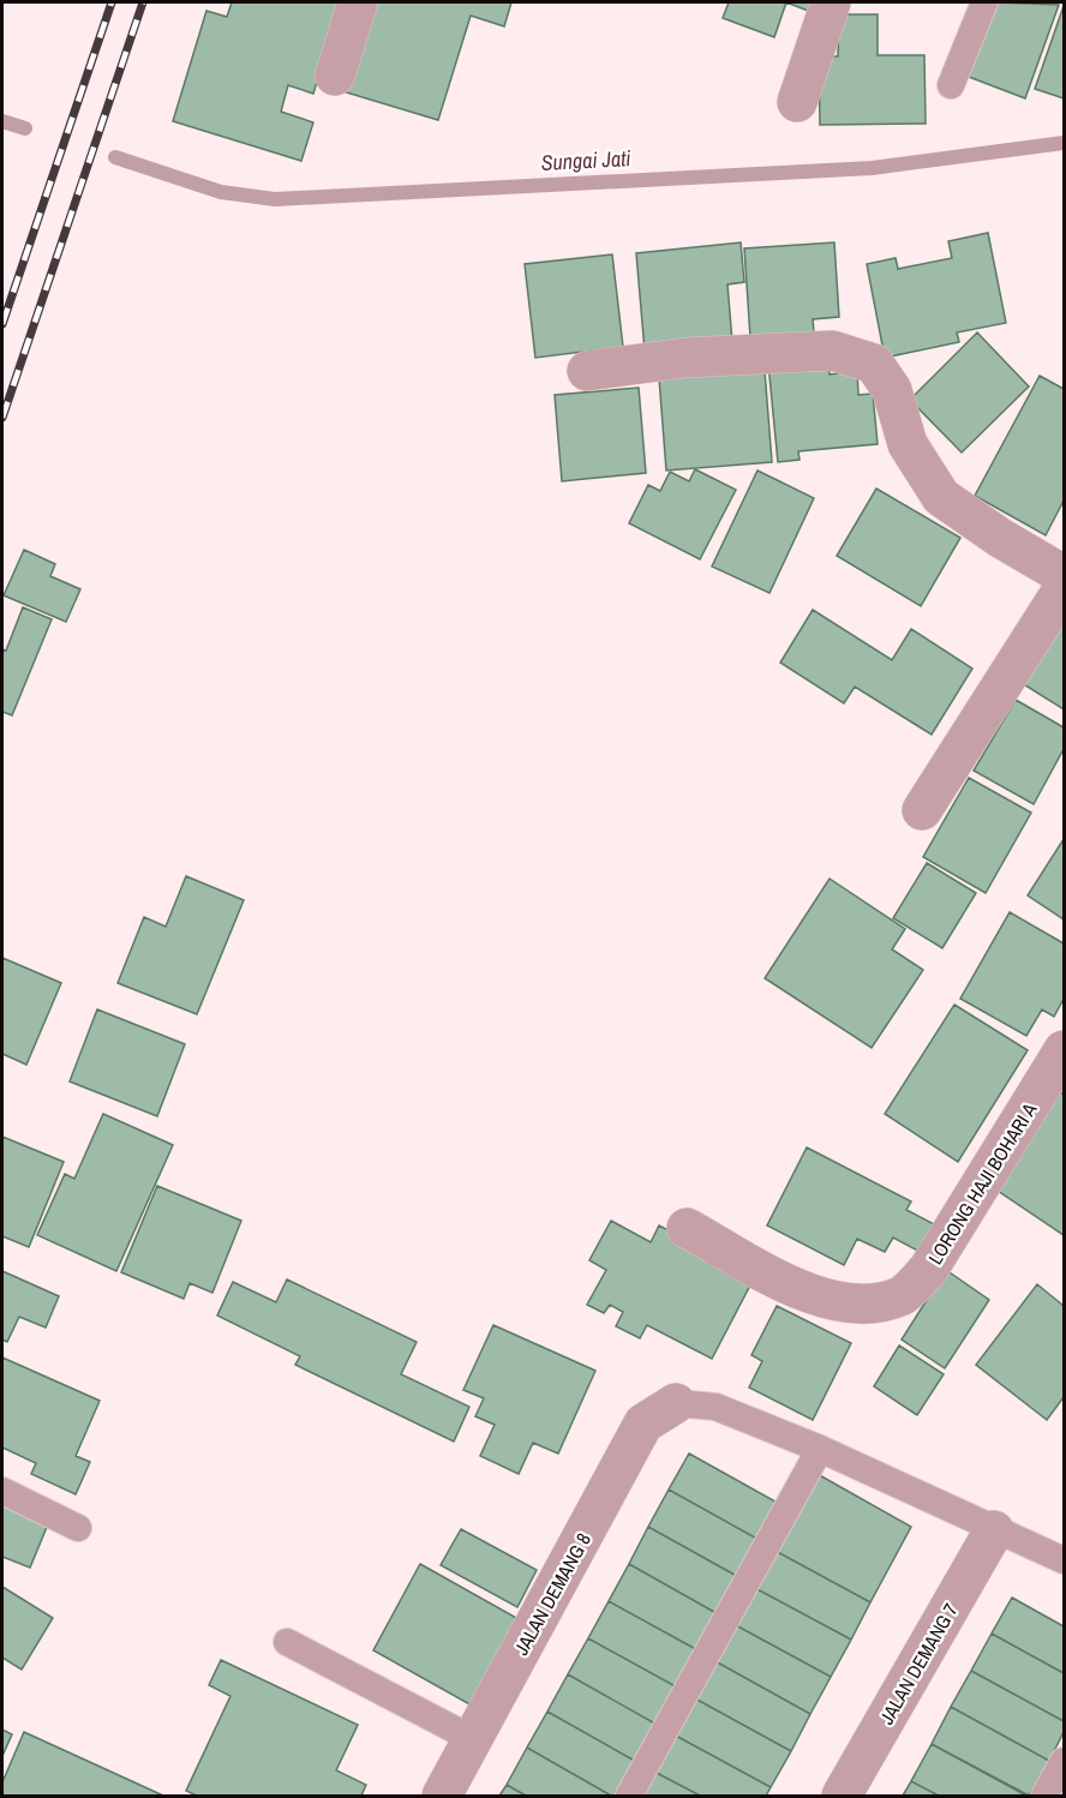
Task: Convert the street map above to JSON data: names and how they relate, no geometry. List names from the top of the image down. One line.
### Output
{"streets":{"street":["LORONG HAJI BOHARI A","JALAN DEMANG 8","JALAN DEMANG 7"]},"water":["Sungai Jati"]}
